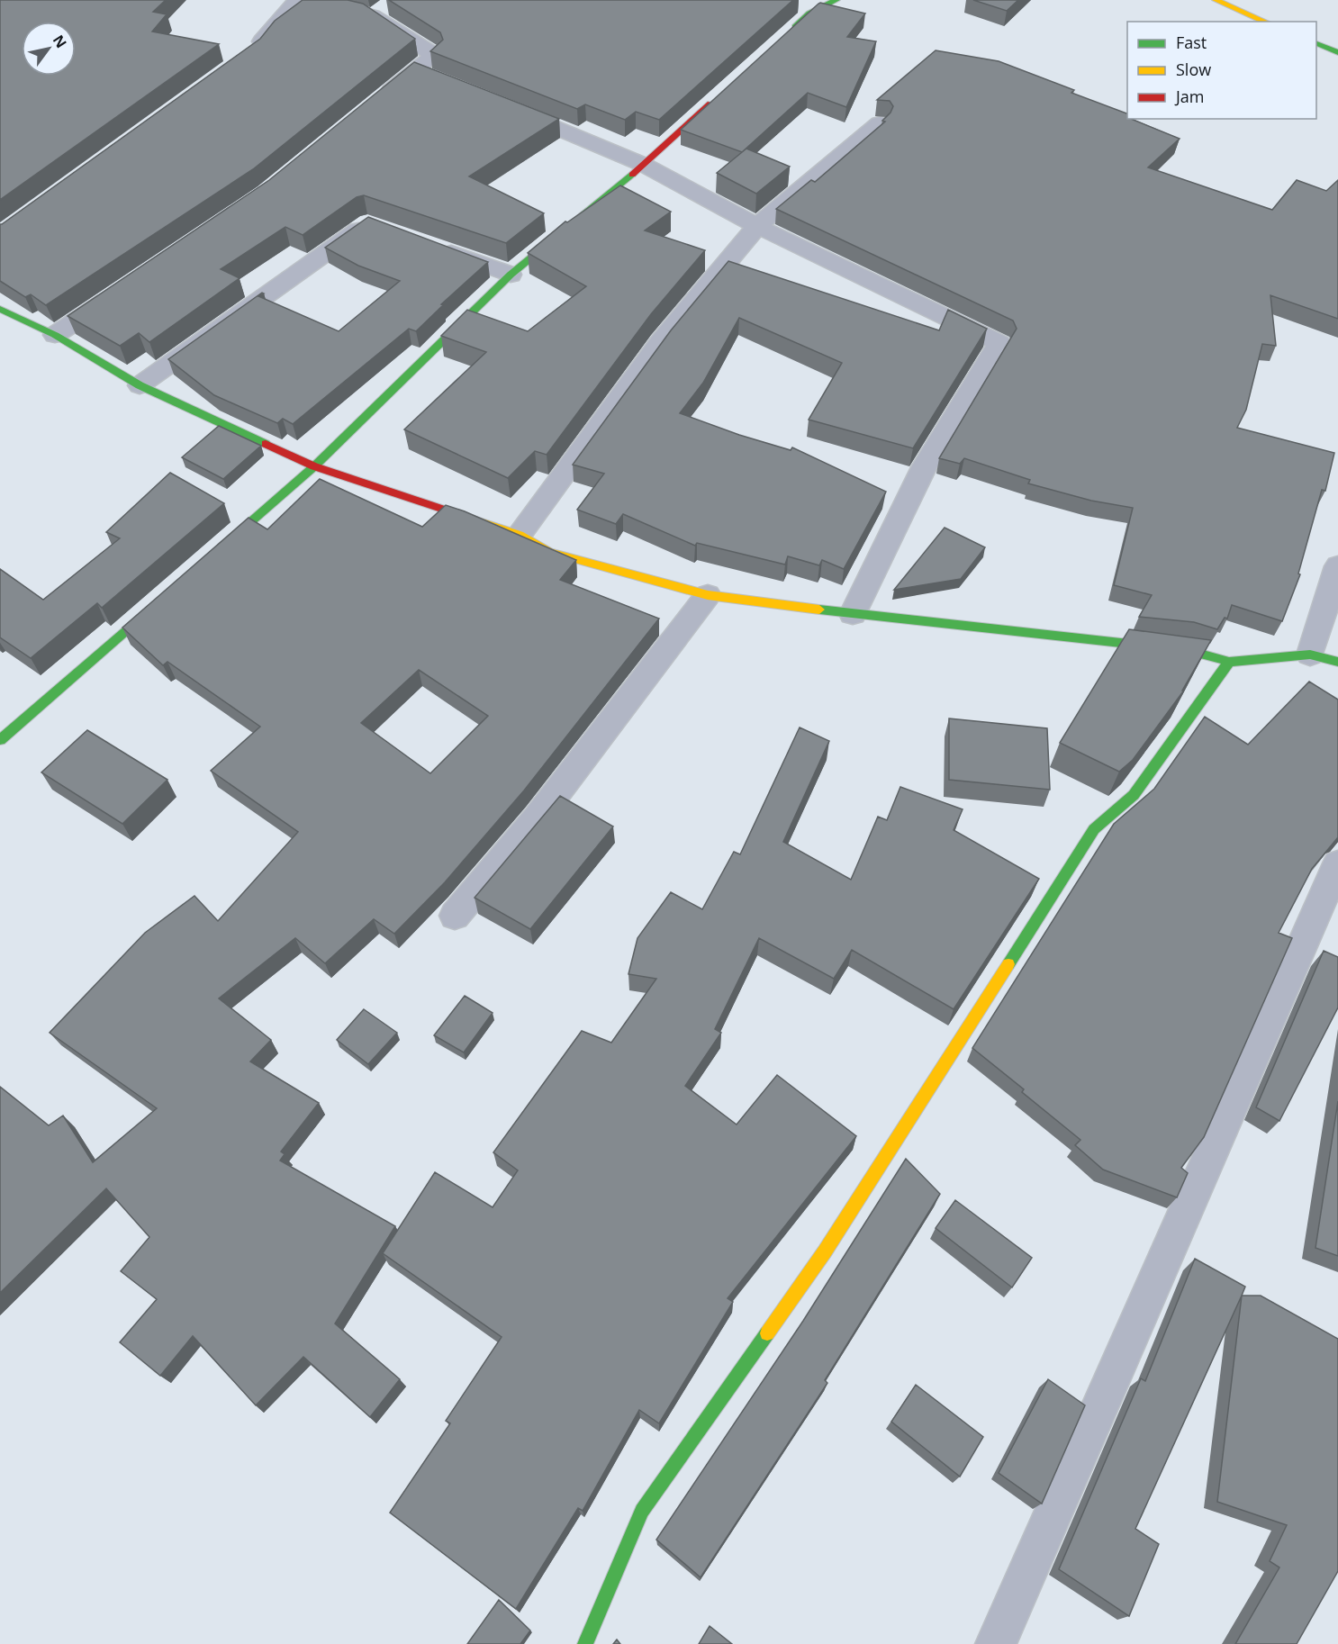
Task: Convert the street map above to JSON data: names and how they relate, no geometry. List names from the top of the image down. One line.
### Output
{"legend":["Fast","Slow","Jam"],"north":"top right"}
